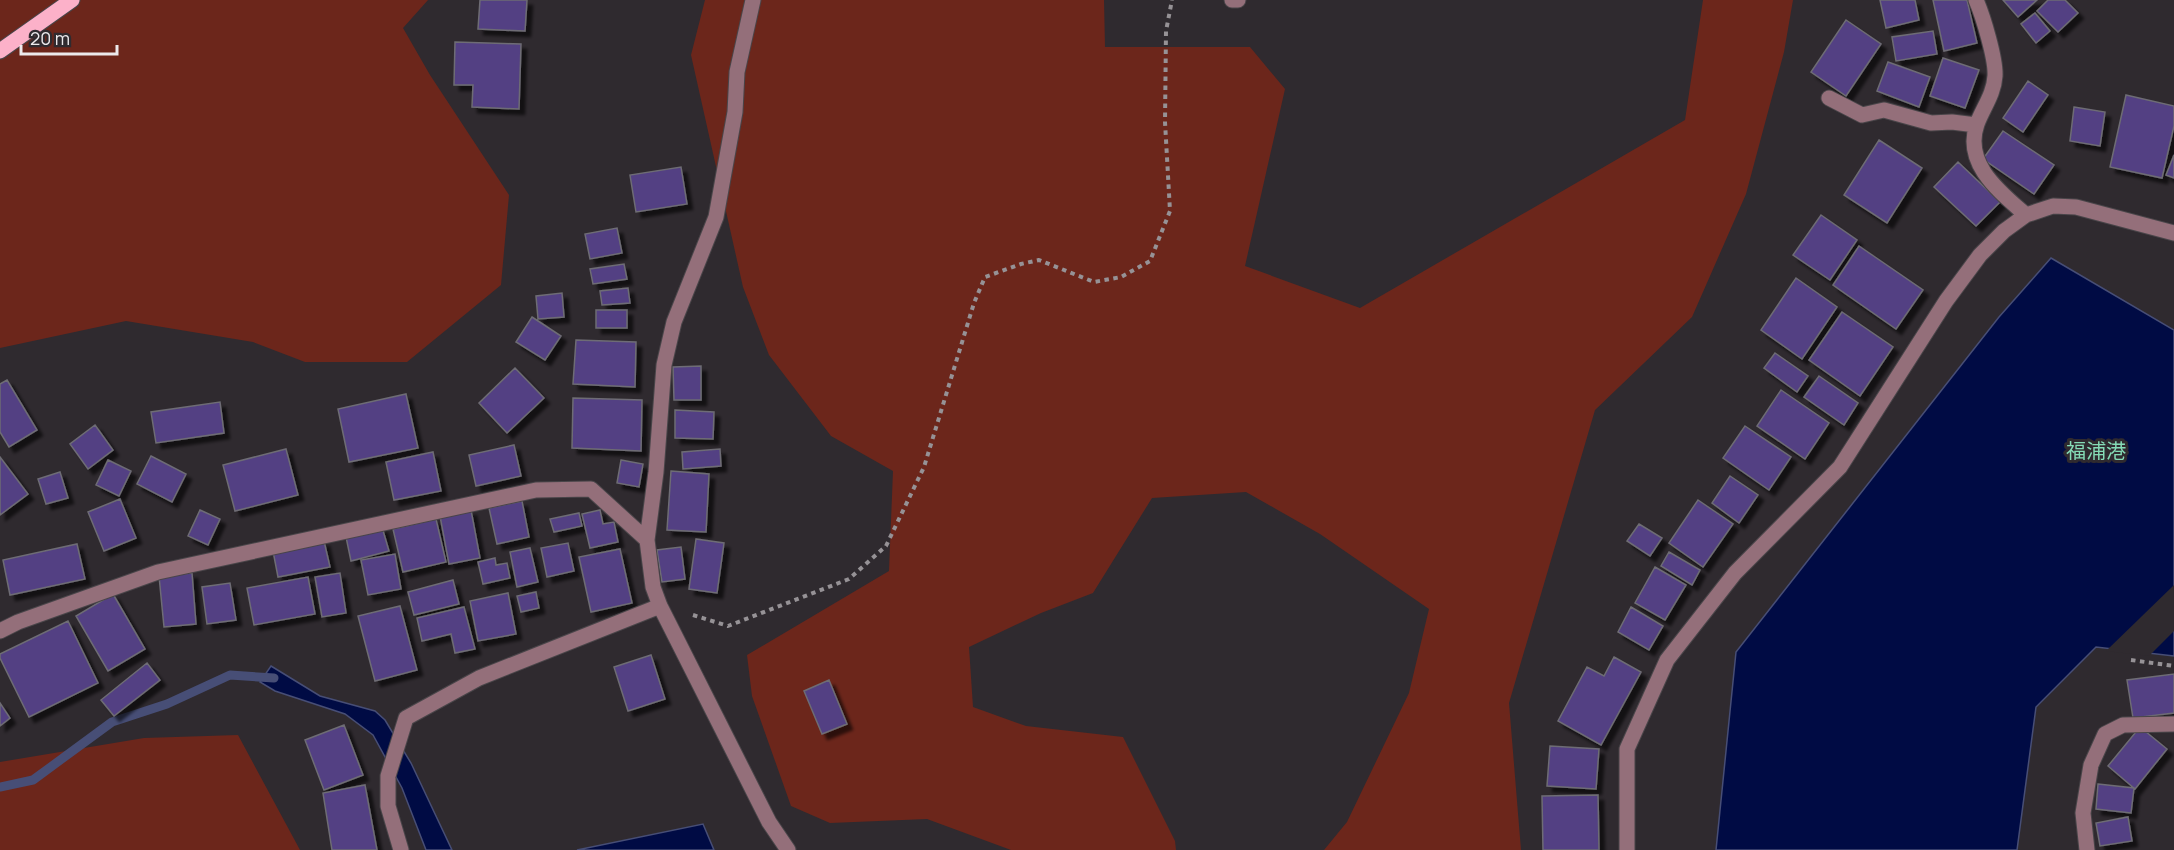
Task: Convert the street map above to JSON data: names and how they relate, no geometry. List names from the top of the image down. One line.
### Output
{"districts":["福浦港"],"scale_bar":"20 m"}
